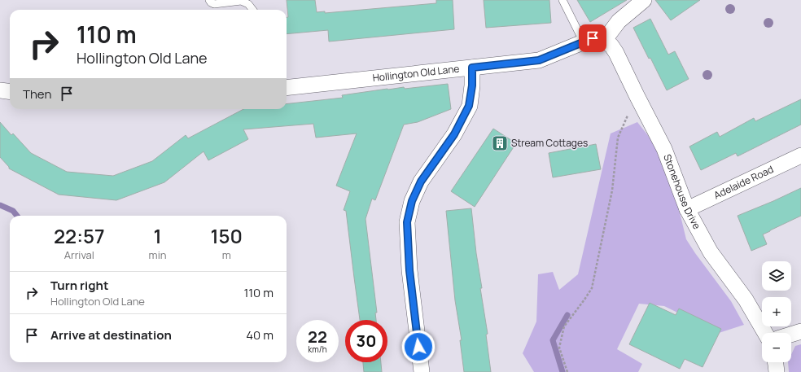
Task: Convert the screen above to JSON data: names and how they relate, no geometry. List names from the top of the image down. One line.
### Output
{"streets":{"street":["Hollington Old Lane","Adelaide Road","Stonehouse Drive"]},"crossings":[["Hollington Old Lane","Stonehouse Drive"],["Adelaide Road","Stonehouse Drive"]],"places":{"building":["Stream Cottages"]},"page":{"turn":["110 m","Hollington Old Lane"],"then":"Then","eta":["22:57","Arrival","1","min","150","m"],"map_buttons":["+","−"],"list":[{"name":"Turn right","note":"Hollington Old Lane","value":"110 m"},{"name":"Arrive at destination","value":"40 m"}],"speed":"22 km/h","limit":"30"}}
